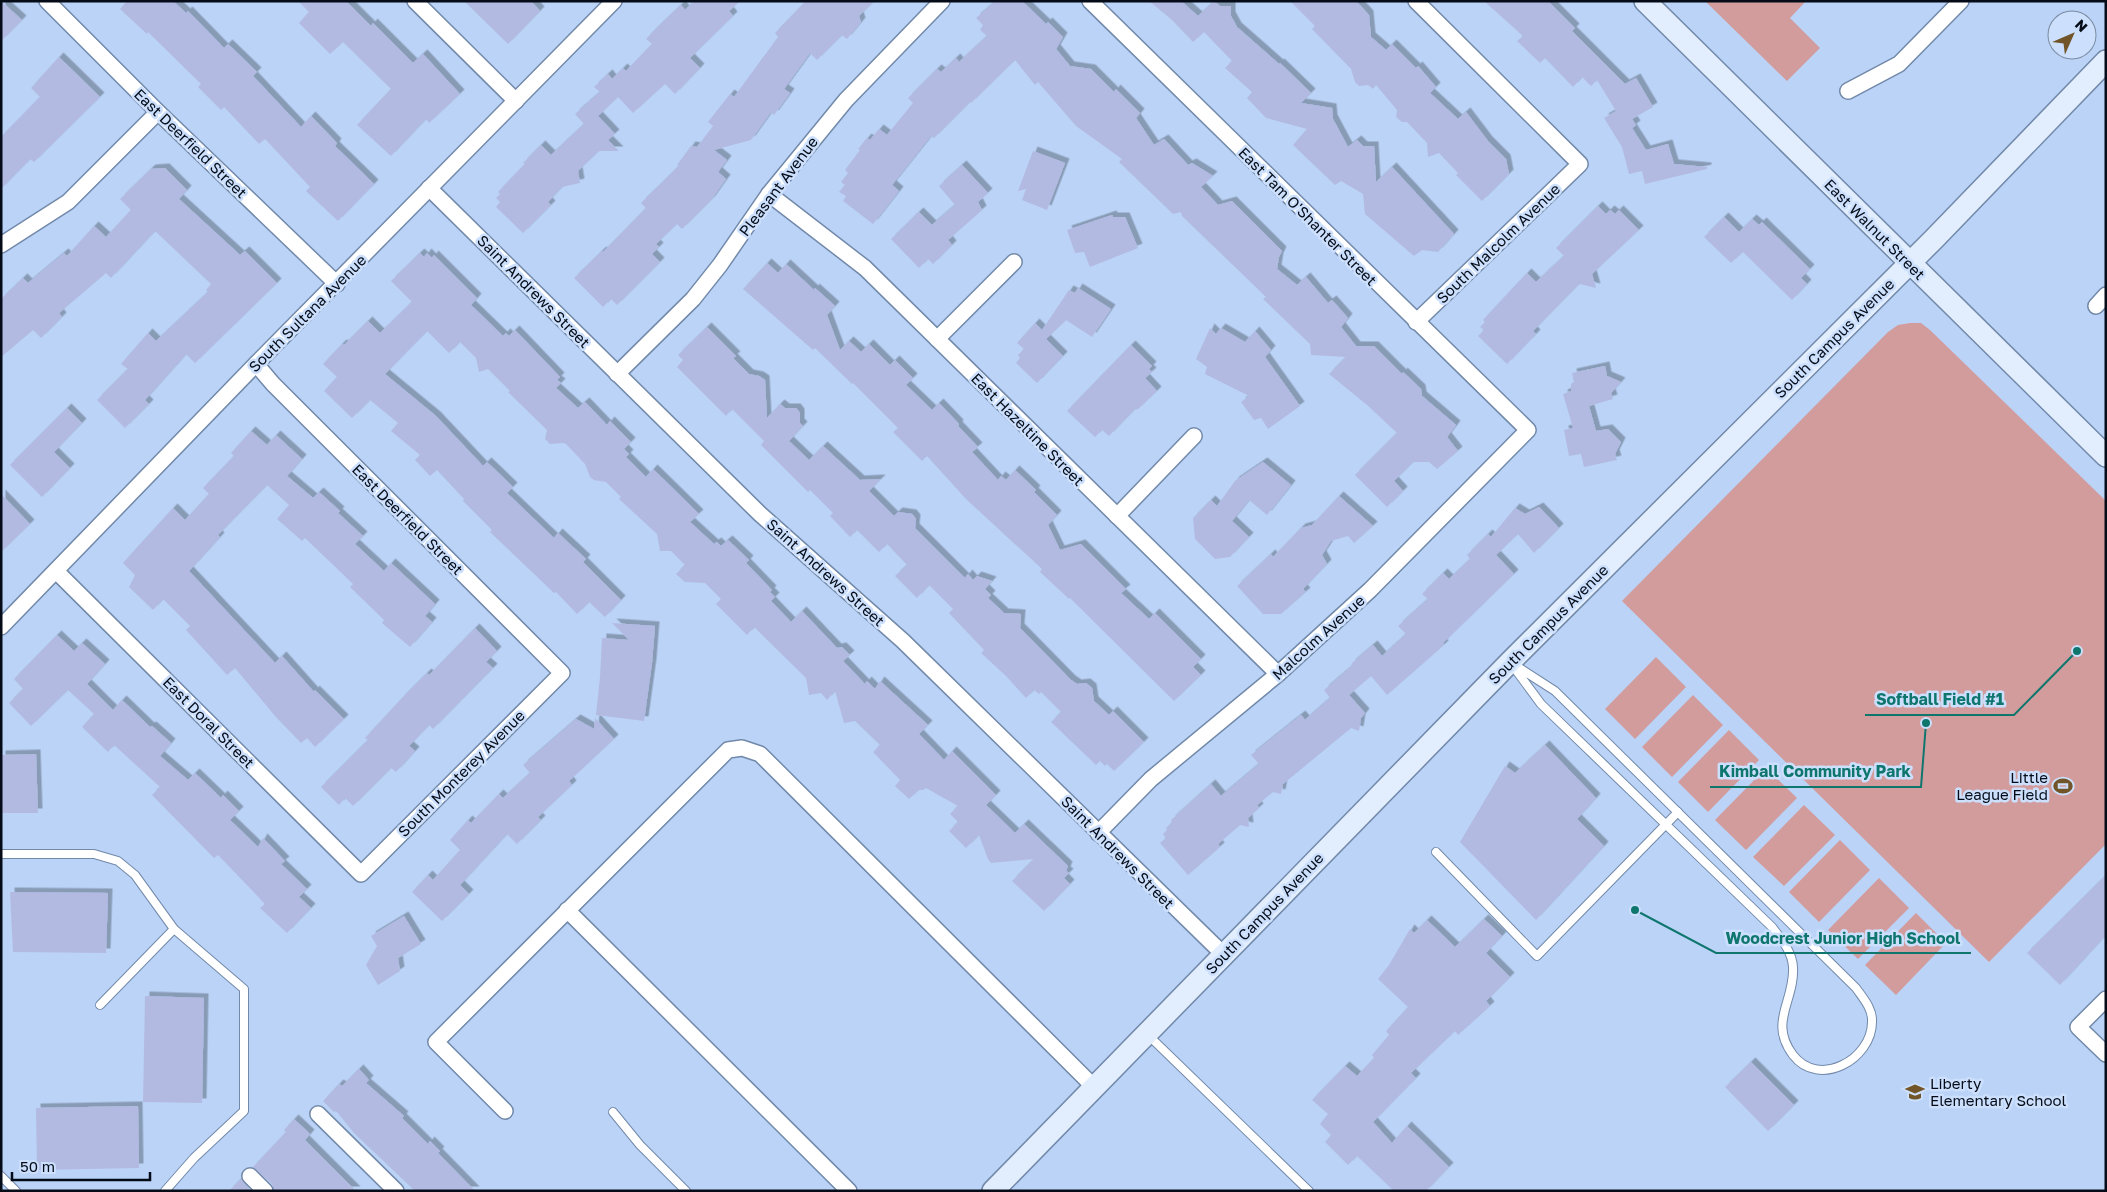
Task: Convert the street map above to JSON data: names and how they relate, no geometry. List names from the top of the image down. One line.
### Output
{"streets":{"street":["East Deerfield Street","Pleasant Avenue","East Tam O'Shanter Street","East Walnut Street","South Malcolm Avenue","Saint Andrews Street","South Sultana Avenue","South Campus Avenue","East Hazeltine Street","Malcolm Avenue","East Doral Street","South Monterey Avenue"]},"crossings":[["East Deerfield Street","South Sultana Avenue"],["East Deerfield Street","South Monterey Avenue"],["Pleasant Avenue","Saint Andrews Street"],["Pleasant Avenue","East Hazeltine Street"],["East Tam O'Shanter Street","South Malcolm Avenue"],["East Tam O'Shanter Street","Malcolm Avenue"],["East Walnut Street","South Campus Avenue"],["Saint Andrews Street","South Sultana Avenue"],["Saint Andrews Street","South Campus Avenue"],["Saint Andrews Street","Malcolm Avenue"],["South Sultana Avenue","East Doral Street"],["East Hazeltine Street","Malcolm Avenue"],["East Doral Street","South Monterey Avenue"]],"places":{"other":["Softball Field #1","Kimball Community Park","Woodcrest Junior High School"],"sports":["Little League Field"],"school or university":["Liberty Elementary School"]},"scale_bar":"50 m","north":"top right"}
